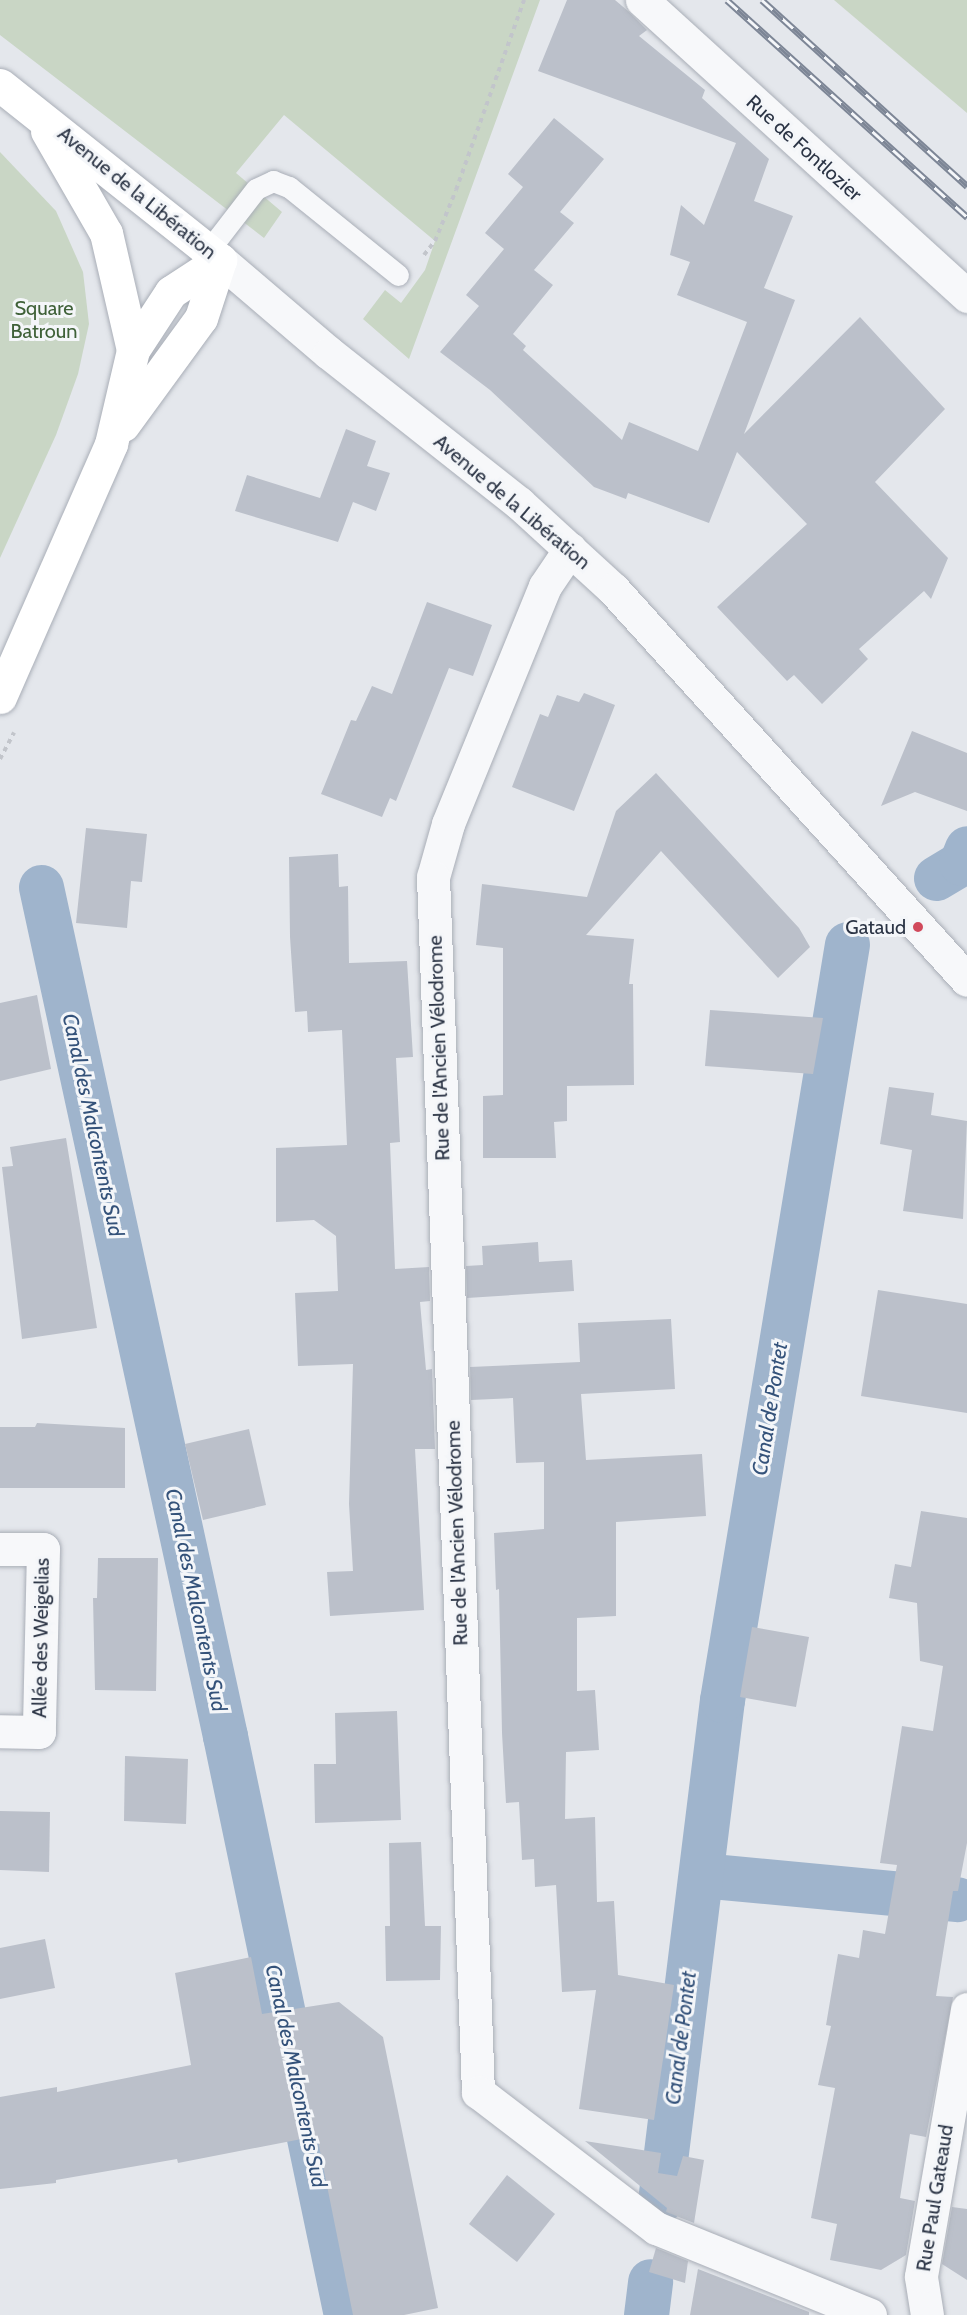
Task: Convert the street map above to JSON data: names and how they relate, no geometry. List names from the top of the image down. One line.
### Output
{"streets":{"main road":["Avenue de la Libération"],"street":["Rue de Fontlozier","Rue de l'Ancien Vélodrome","Allée des Weigelias","Rue Paul Gateaud"]},"crossings":[["Avenue de la Libération","Rue de l'Ancien Vélodrome"]],"water":["Canal des Malcontents Sud","Canal de Pontet"],"parks":["Square Batroun"],"places":["Gataud"]}
